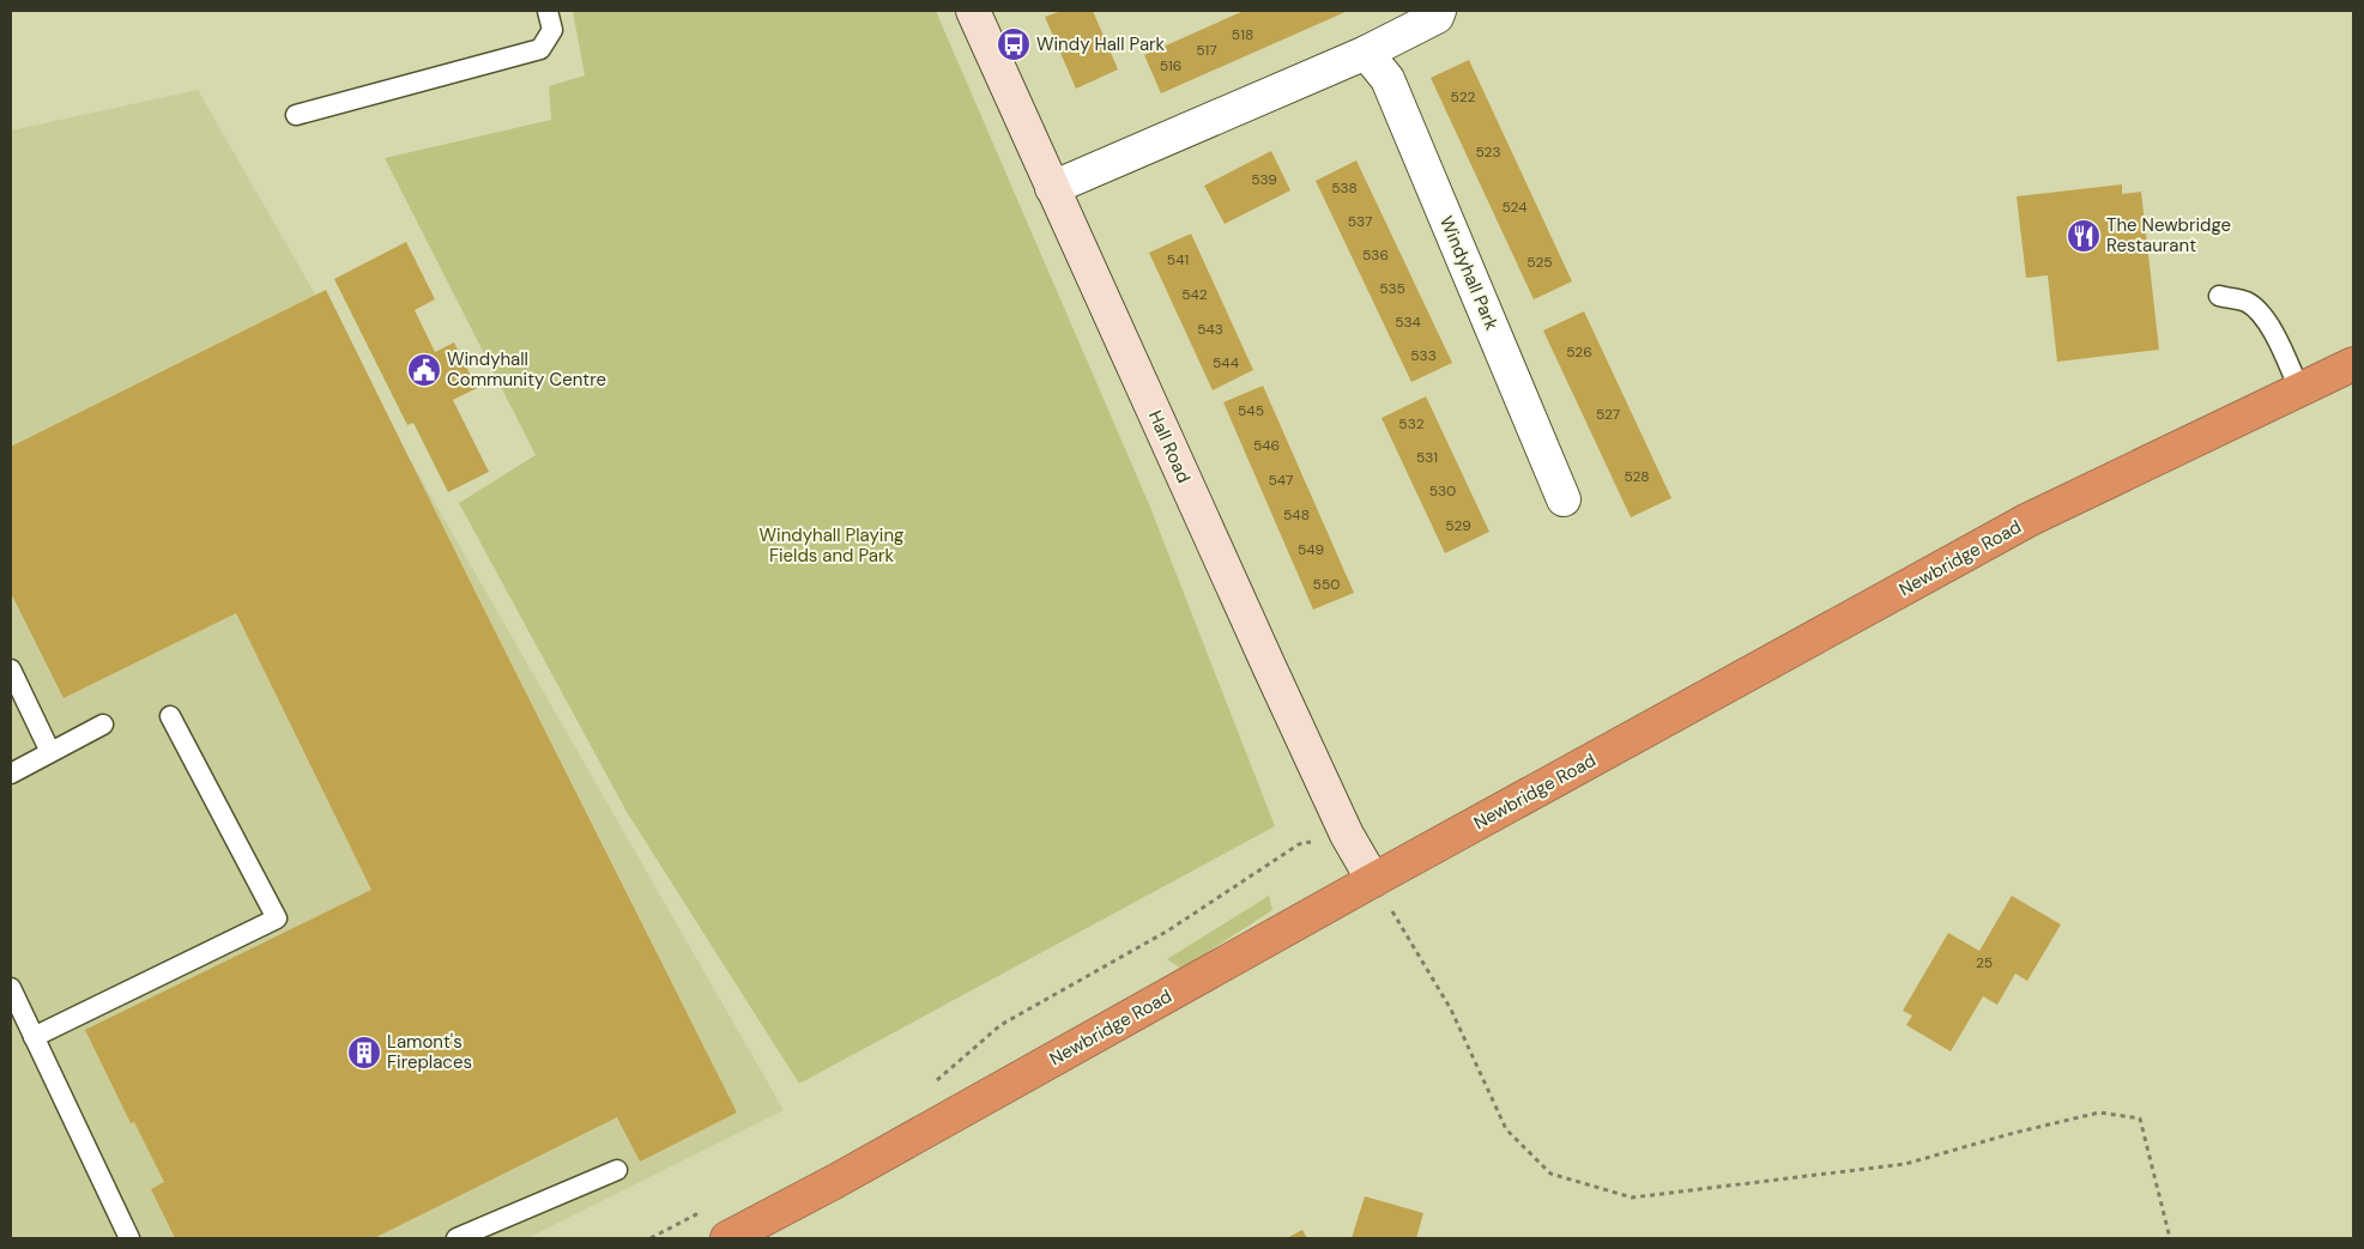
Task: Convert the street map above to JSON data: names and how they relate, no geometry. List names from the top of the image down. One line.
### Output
{"streets":{"highway":["Newbridge Road"],"street":["Windyhall Park","Hall Road"]},"crossings":[["Hall Road","Newbridge Road"]],"parks":["Windyhall Playing Fields and Park"],"places":{"bus stop":["Windy Hall Park"],"restaurant":["The Newbridge Restaurant"],"public building":["Windyhall Community Centre"],"building":["Lamont's Fireplaces"]},"house_numbers":["518","517","516","522","523","539","538","524","537","536","541","525","535","542","534","543","526","533","544","545","527","532","546","531","528","547","530","548","529","549","550","25"]}
